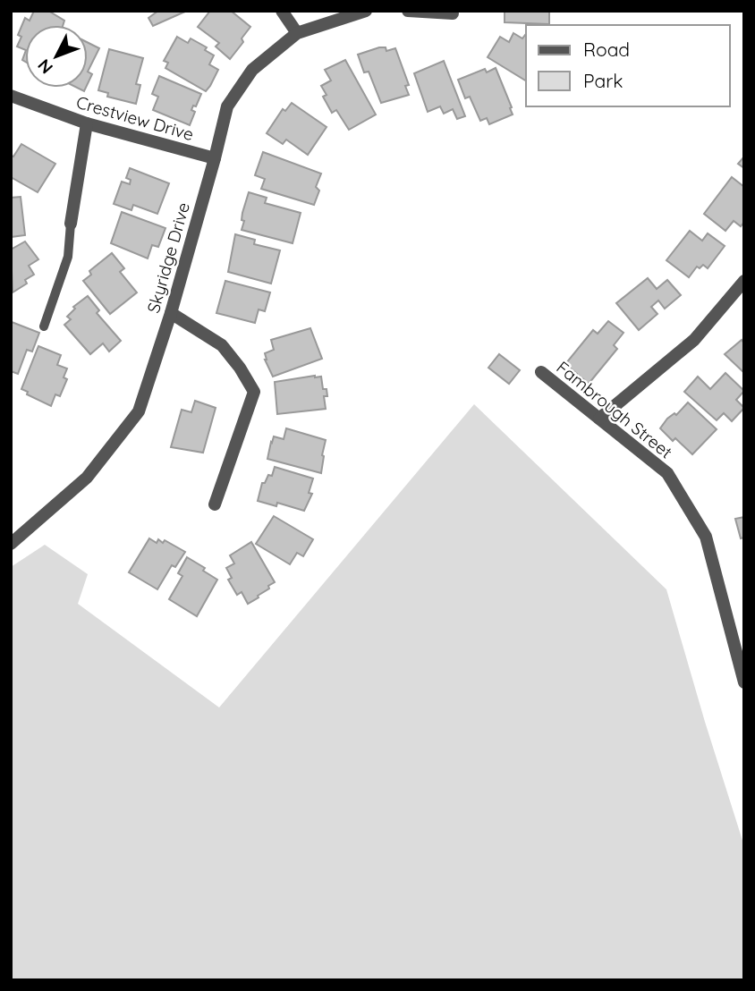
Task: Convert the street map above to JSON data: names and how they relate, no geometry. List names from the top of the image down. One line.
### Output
{"streets":{"street":["Crestview Drive","Skyridge Drive","Fambrough Street"]},"crossings":[["Crestview Drive","Skyridge Drive"]],"legend":["Road","Park"],"north":"bottom left"}
